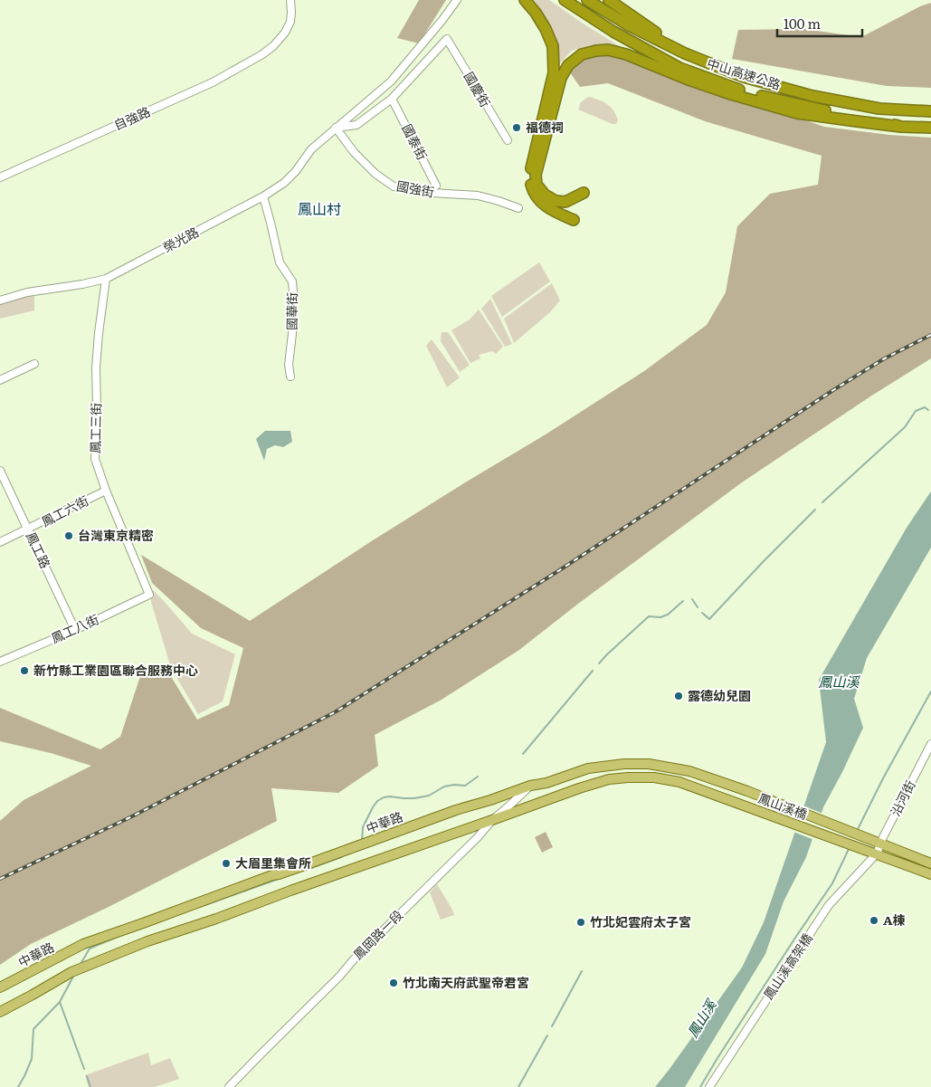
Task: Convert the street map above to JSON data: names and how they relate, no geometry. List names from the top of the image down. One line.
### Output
{"streets":{"highway":["中山高速公路"],"main road":["鳳山溪橋","中華路"],"street":["國慶街","自強路","國泰街","國強街","榮光路","國華街","鳳工三街","鳳工六街","鳳工路","鳳工八街","沿河街","鳳岡路一段","鳳山溪高架橋"]},"crossings":[["國慶街","國泰街"],["國強街","榮光路"],["榮光路","國華街"],["榮光路","鳳工三街"],["鳳工三街","鳳工六街"],["鳳工三街","鳳工八街"],["鳳工六街","鳳工路"],["鳳工路","鳳工八街"],["沿河街","鳳山溪橋"],["沿河街","鳳山溪高架橋"],["鳳山溪橋","中華路"],["鳳山溪橋","鳳岡路一段"],["鳳山溪橋","鳳山溪高架橋"],["中華路","鳳岡路一段"]],"districts":["鳳山村"],"water":["鳳山溪"],"places":["福德祠","台灣東京精密","新竹縣工業園區聯合服務中心","露德幼兒園","大眉里集會所","A棟","竹北妃雲府太子宮","竹北南天府武聖帝君宮"],"scale_bar":"100 m"}
